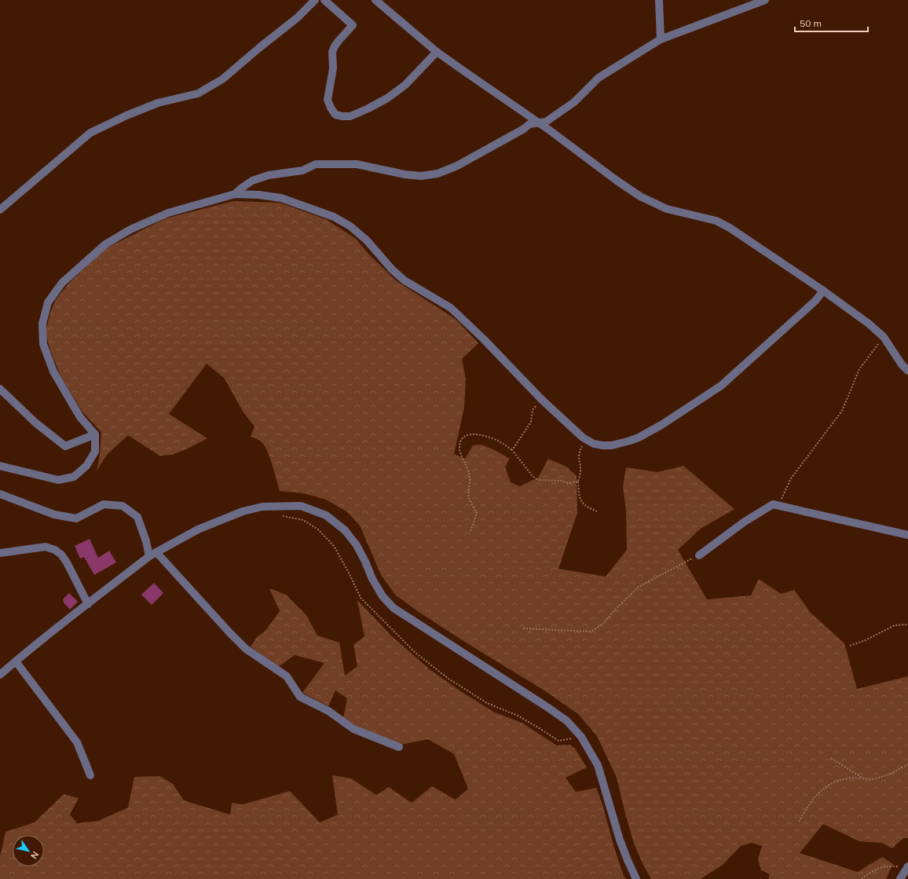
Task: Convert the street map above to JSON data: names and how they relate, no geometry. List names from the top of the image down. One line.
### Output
{"scale_bar":"50 m","north":"bottom right"}
